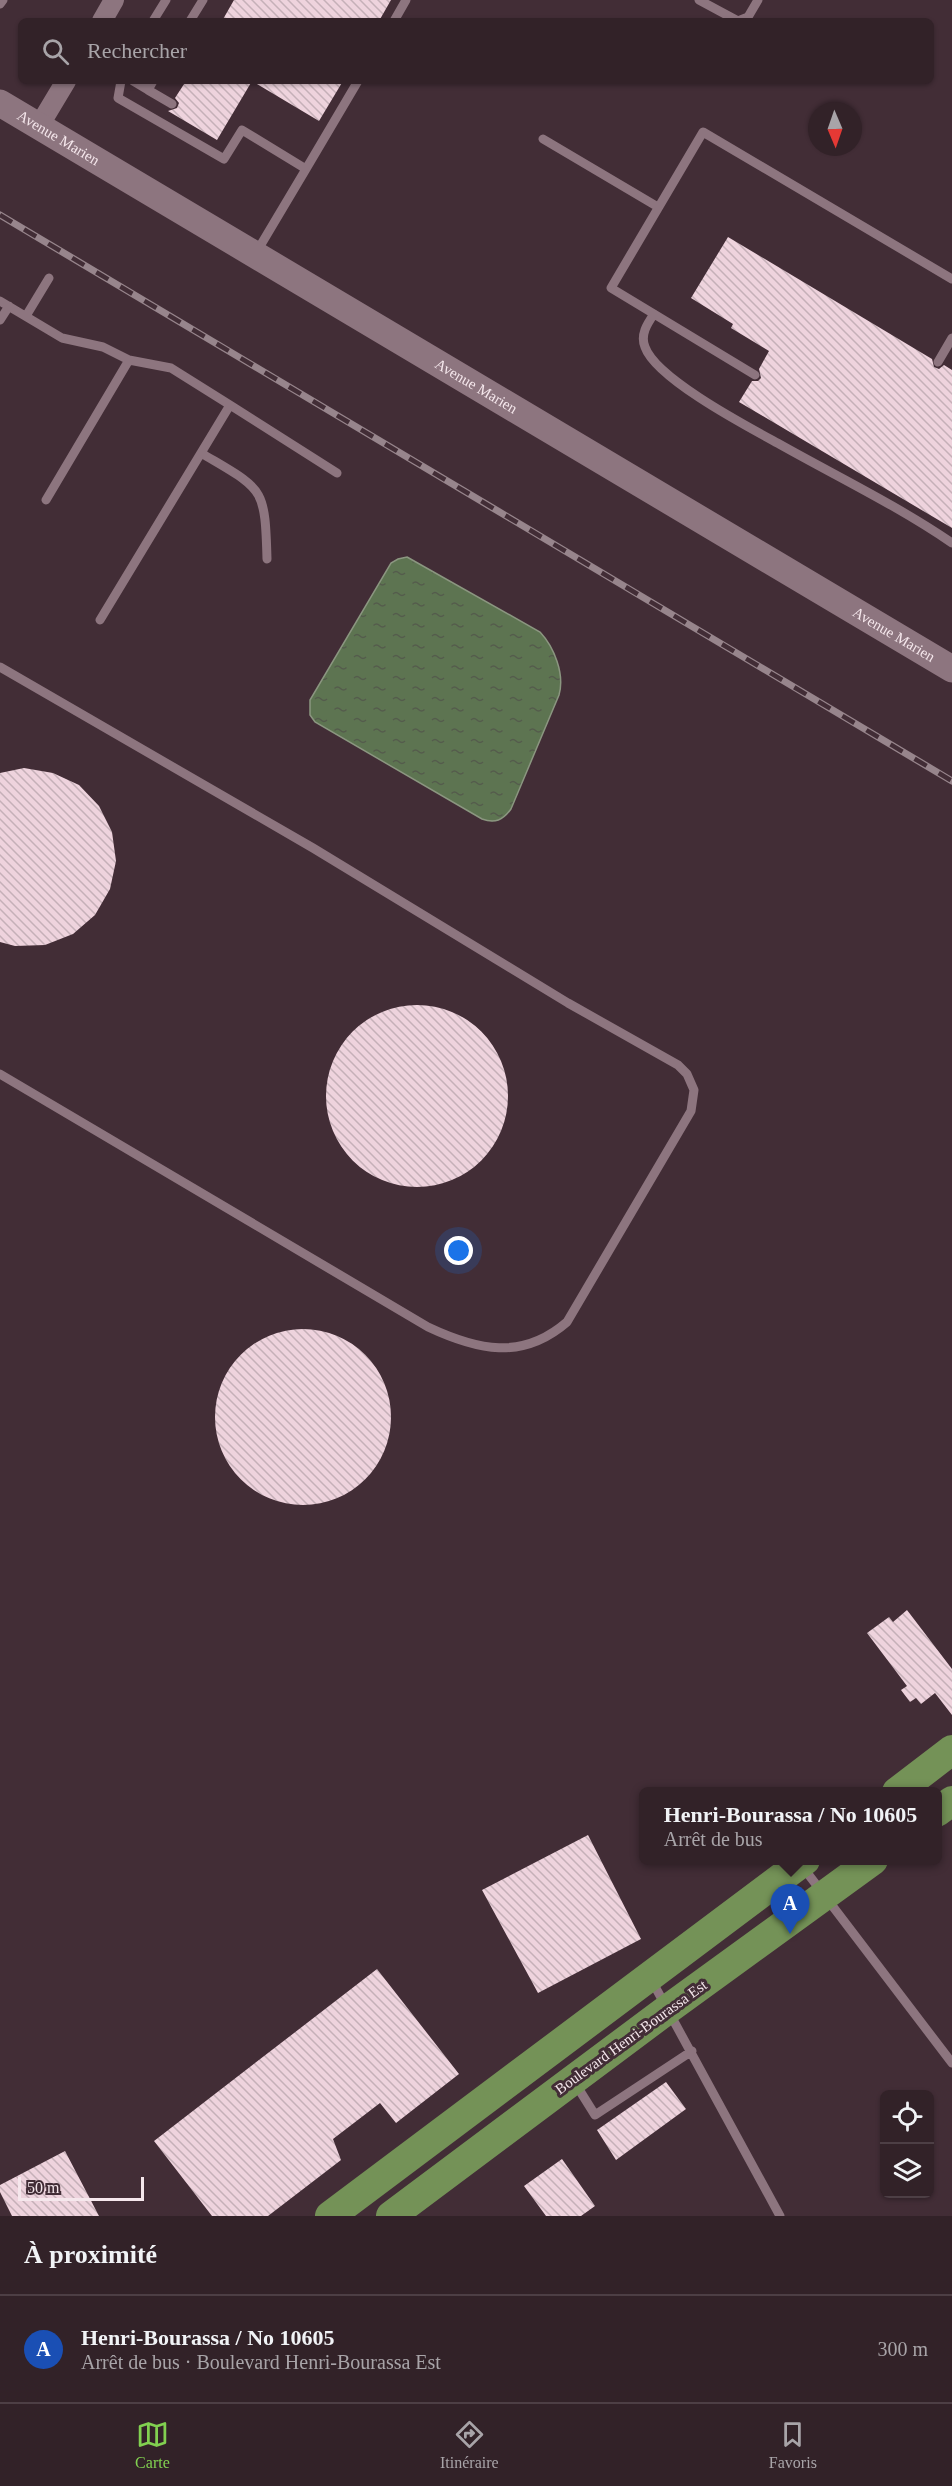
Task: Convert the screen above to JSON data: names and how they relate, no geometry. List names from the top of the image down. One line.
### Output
{"streets":{"main road":["Boulevard Henri-Bourassa Est"],"street":["Avenue Marien"]},"scale_bar":"50 m","north":"bottom","page":{"search":"Rechercher","popup":["Henri-Bourassa / No 10605","Arrêt de bus"],"pins":"A","scale":"50 m","heading":"À proximité","list":[{"mark":"A","name":"Henri-Bourassa / No 10605","note":"Arrêt de bus · Boulevard Henri-Bourassa Est","value":"300 m"}],"nav":["Carte","Itinéraire","Favoris"]}}
